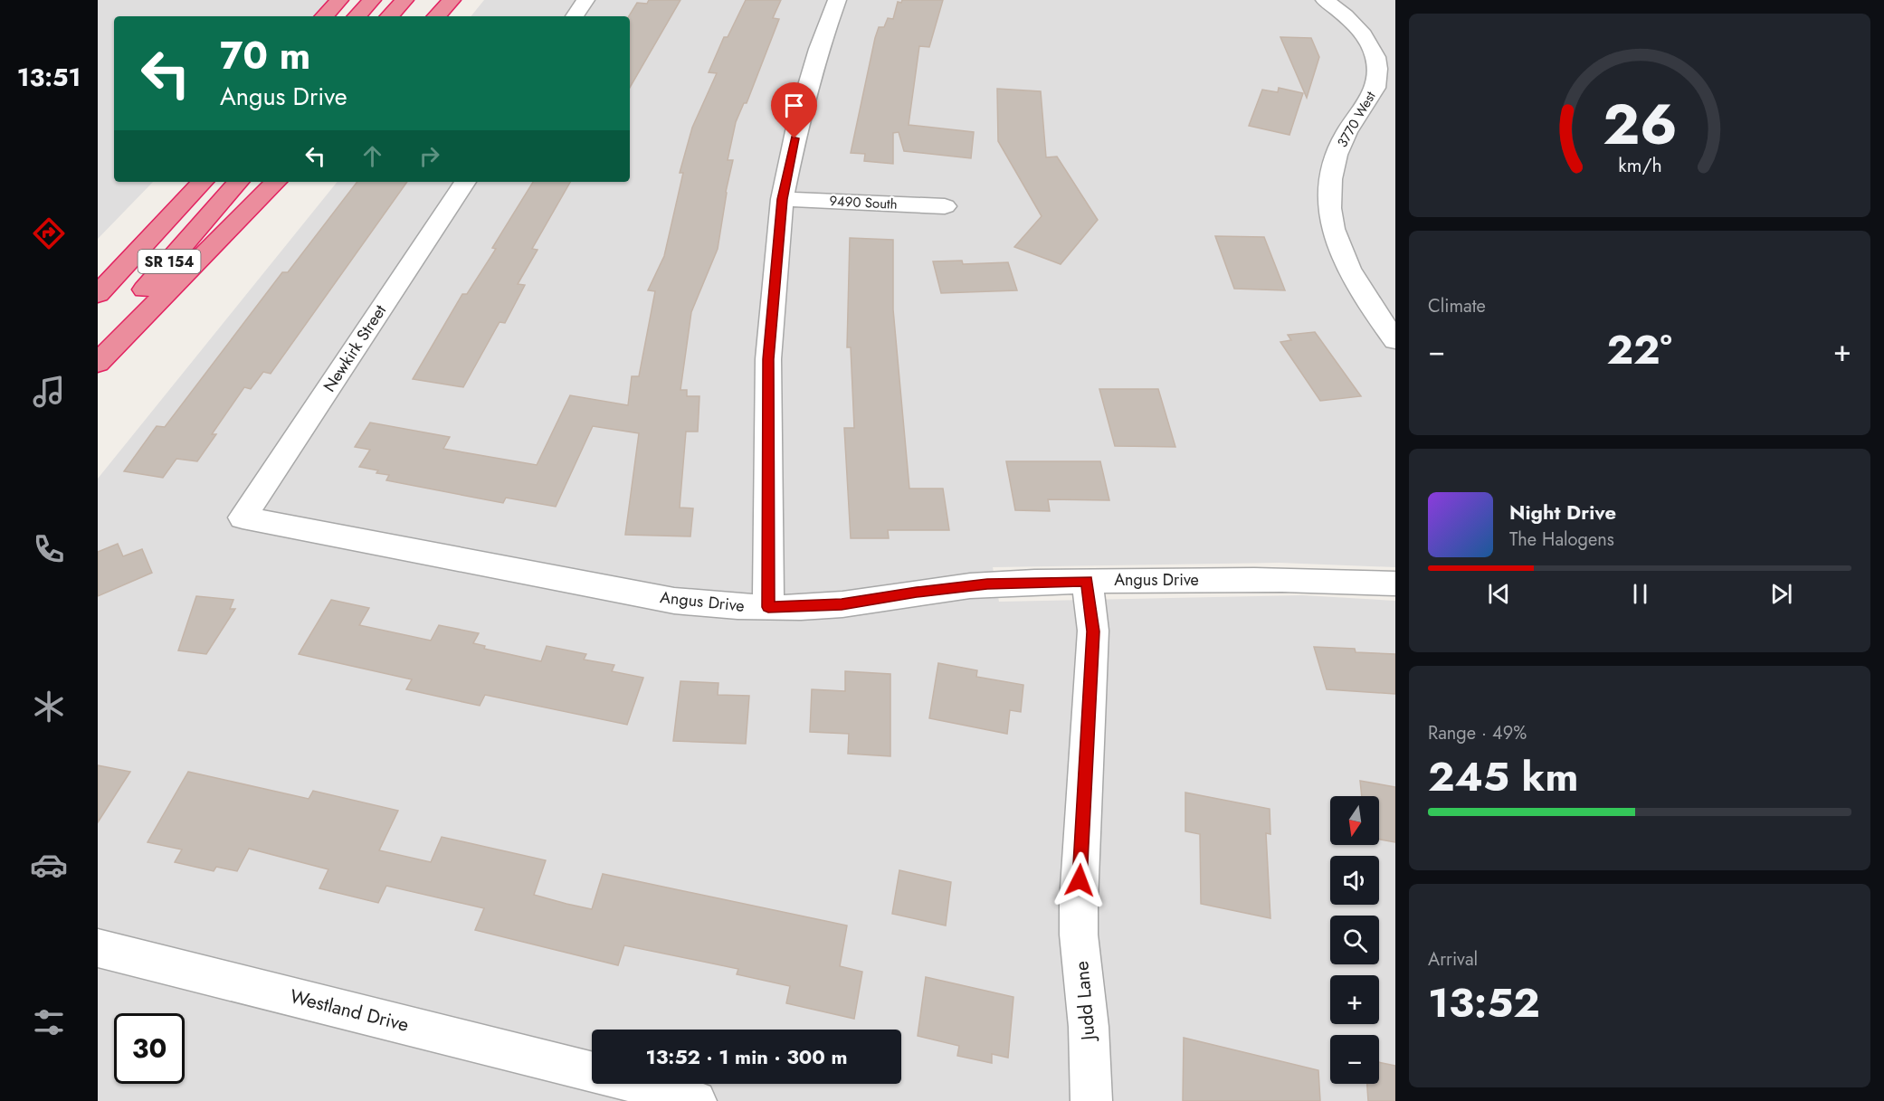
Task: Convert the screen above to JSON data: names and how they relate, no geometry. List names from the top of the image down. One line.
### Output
{"streets":{"highway":["SR 154"],"street":["3770 West","9490 South","Newkirk Street","Angus Drive","Judd Lane","Westland Drive"]},"crossings":[["Newkirk Street","Angus Drive"],["Angus Drive","Judd Lane"]],"north":"bottom","page":{"tabs":"13:51","turn":["70 m","Angus Drive"],"tile":["Climate",["Range · 49%","245 km"],["Arrival","13:52"]],"heat":["−","22°","+"],"song":["Night Drive","The Halogens"],"map_buttons":["+","−"],"limit":"30","trip":"13:52 · 1 min · 300 m","gauge":["26","km/h"]}}
